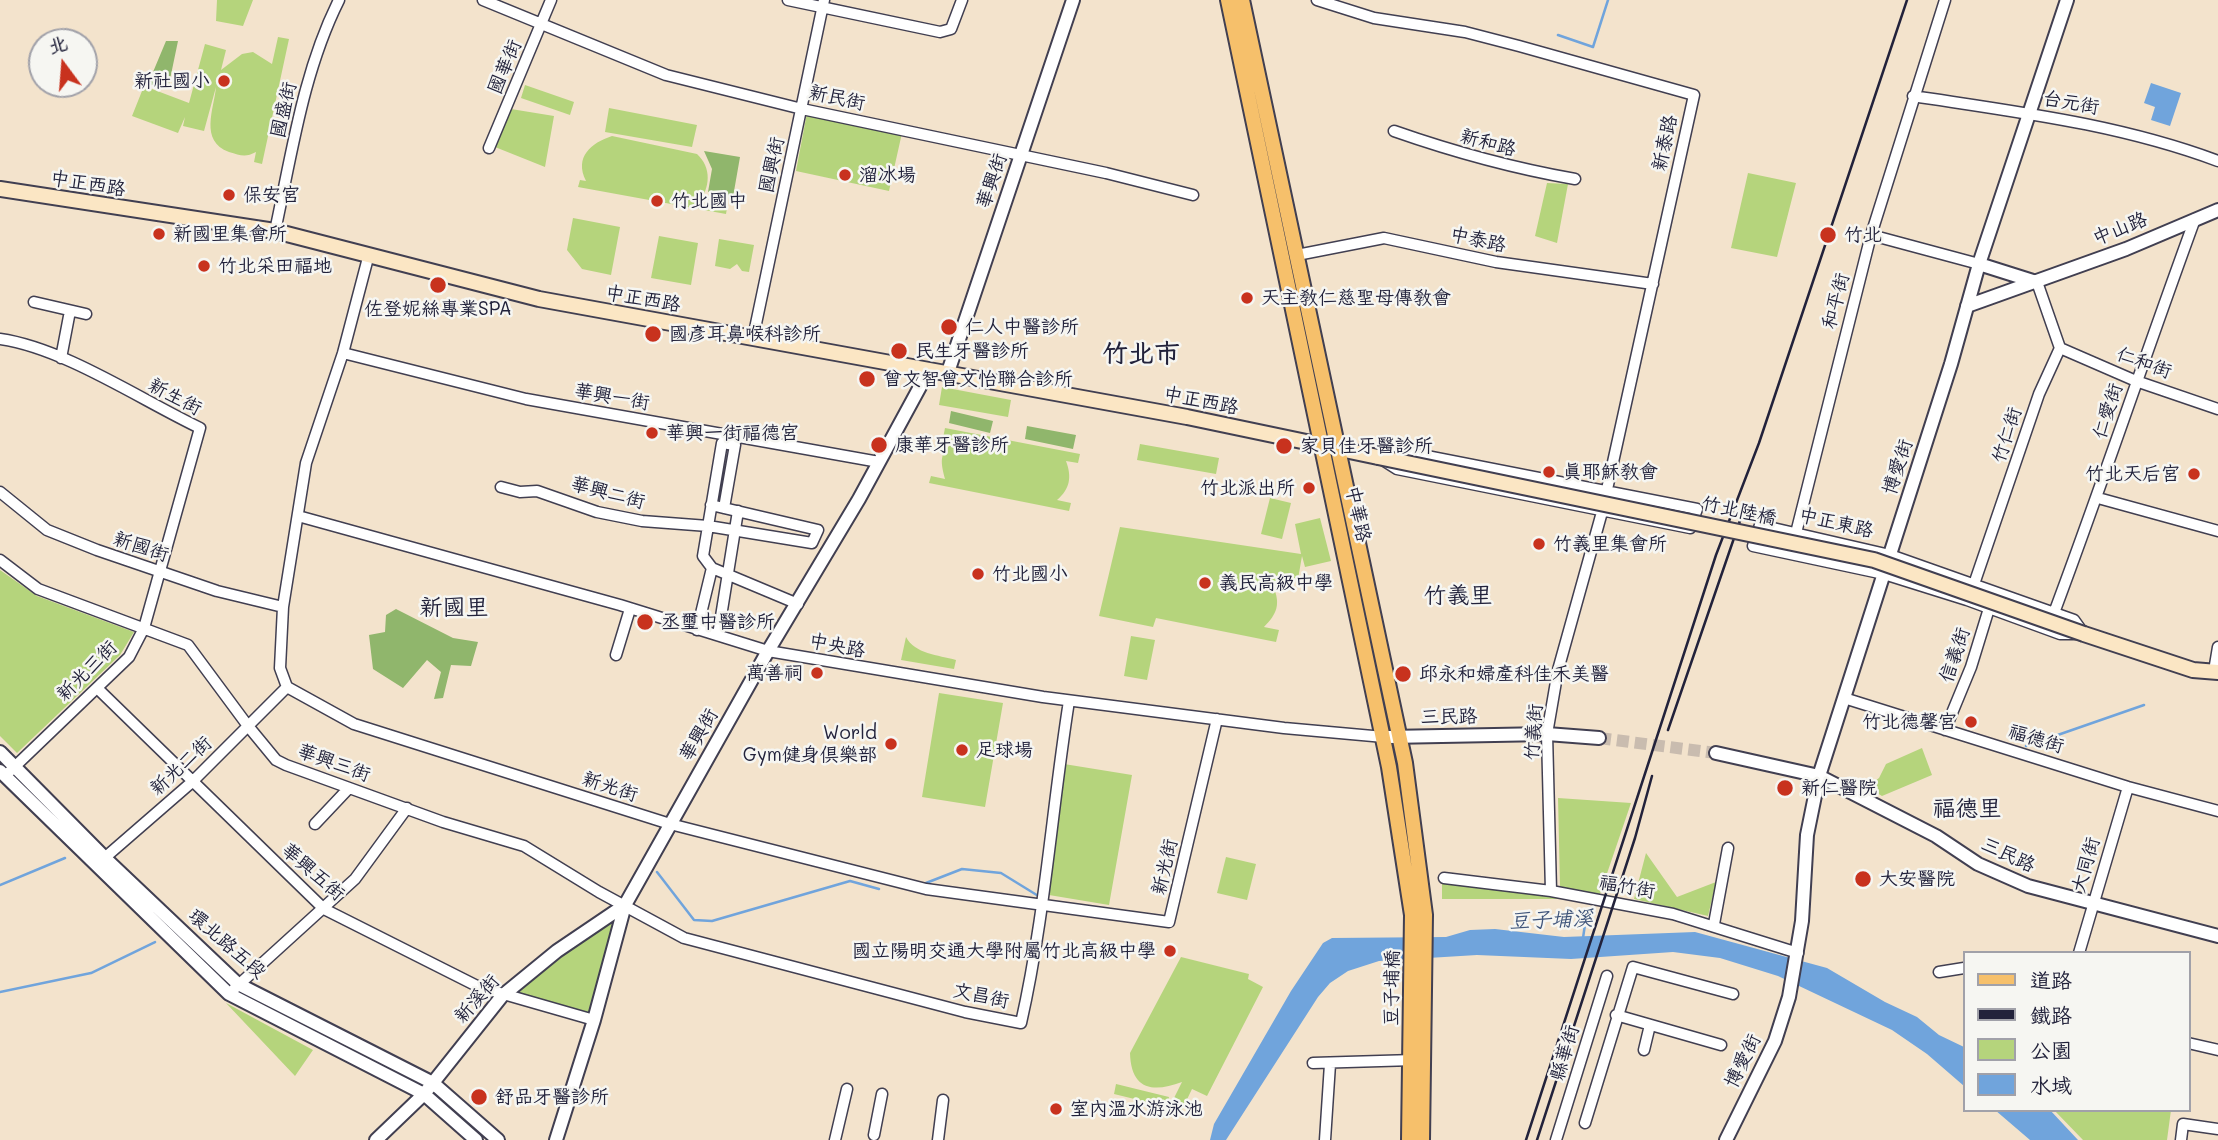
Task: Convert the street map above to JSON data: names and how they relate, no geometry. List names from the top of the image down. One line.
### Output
{"streets":{"main road":["中正西路","竹北陸橋","中華路","中正東路","豆子埔橋"],"street":["國華街","新民街","台元街","國盛街","新和路","新泰路","國興街","華興街","中山路","中泰路","和平街","仁和街","新生街","華興一街","仁愛街","竹仁街","博愛街","華興二街","新國街","中央路","信義街","新光三街","三民路","竹義街","福德街","華興三街","新光二街","新光街","大同街","華興五街","福竹街","環北路五段","文昌街","新溪街","縣華街"]},"crossings":[["國華街","新民街"],["新民街","國興街"],["新民街","華興街"],["台元街","和平街"],["台元街","博愛街"],["國盛街","中正西路"],["新泰路","中泰路"],["新泰路","竹義街"],["國興街","中正西路"],["華興街","中正西路"],["華興街","華興一街"],["華興街","中央路"],["華興街","華興三街"],["華興街","新光街"],["華興街","華興五街"],["華興街","文昌街"],["華興街","新溪街"],["中正西路","中華路"],["中山路","仁愛街"],["中山路","博愛街"],["中泰路","中華路"],["和平街","中正東路"],["仁和街","仁愛街"],["仁和街","竹仁街"],["新生街","新國街"],["新生街","新光三街"],["仁愛街","中正東路"],["竹仁街","中正東路"],["博愛街","中正東路"],["博愛街","三民路"],["博愛街","福德街"],["博愛街","福竹街"],["竹北陸橋","中正東路"],["中華路","中央路"],["中華路","三民路"],["中華路","豆子埔橋"],["中正東路","信義街"],["新國街","新光三街"],["中央路","三民路"],["中央路","新光街"],["中央路","文昌街"],["信義街","福德街"],["新光三街","華興三街"],["新光三街","華興五街"],["新光三街","環北路五段"],["三民路","竹義街"],["三民路","大同街"],["竹義街","福竹街"],["福德街","大同街"],["華興三街","新光二街"],["華興三街","文昌街"],["華興三街","新溪街"],["新光二街","新光街"],["新光二街","華興五街"],["新光二街","環北路五段"],["新光街","文昌街"],["華興五街","新溪街"],["環北路五段","新溪街"],["文昌街","新溪街"]],"districts":["竹北市","竹義里","新國里","福德里"],"water":["豆子埔溪"],"places":["新社國小","溜冰場","保安宮","竹北國中","新國里集會所","竹北","竹北采田福地","佐登妮絲專業SPA","天主教仁慈聖母傳教會","仁人中醫診所","國彥耳鼻喉科診所","民生牙醫診所","曾文智曾文怡聯合診所","華興一街福德宫","康華牙醫診所","家貝佳牙醫診所","真耶穌教會","竹北天后宮","竹北派出所","竹義里集會所","竹北國小","義民高級中學","丞璽中醫診所","萬善祠","邱永和婦產科佳禾美醫","竹北德馨宮","World Gym健身俱樂部","足球場","新仁醫院","大安醫院","國立陽明交通大學附屬竹北高級中學","舒品牙醫診所","室內溫水游泳池"],"legend":["道路","鐵路","公園","水域"],"north":"top"}
